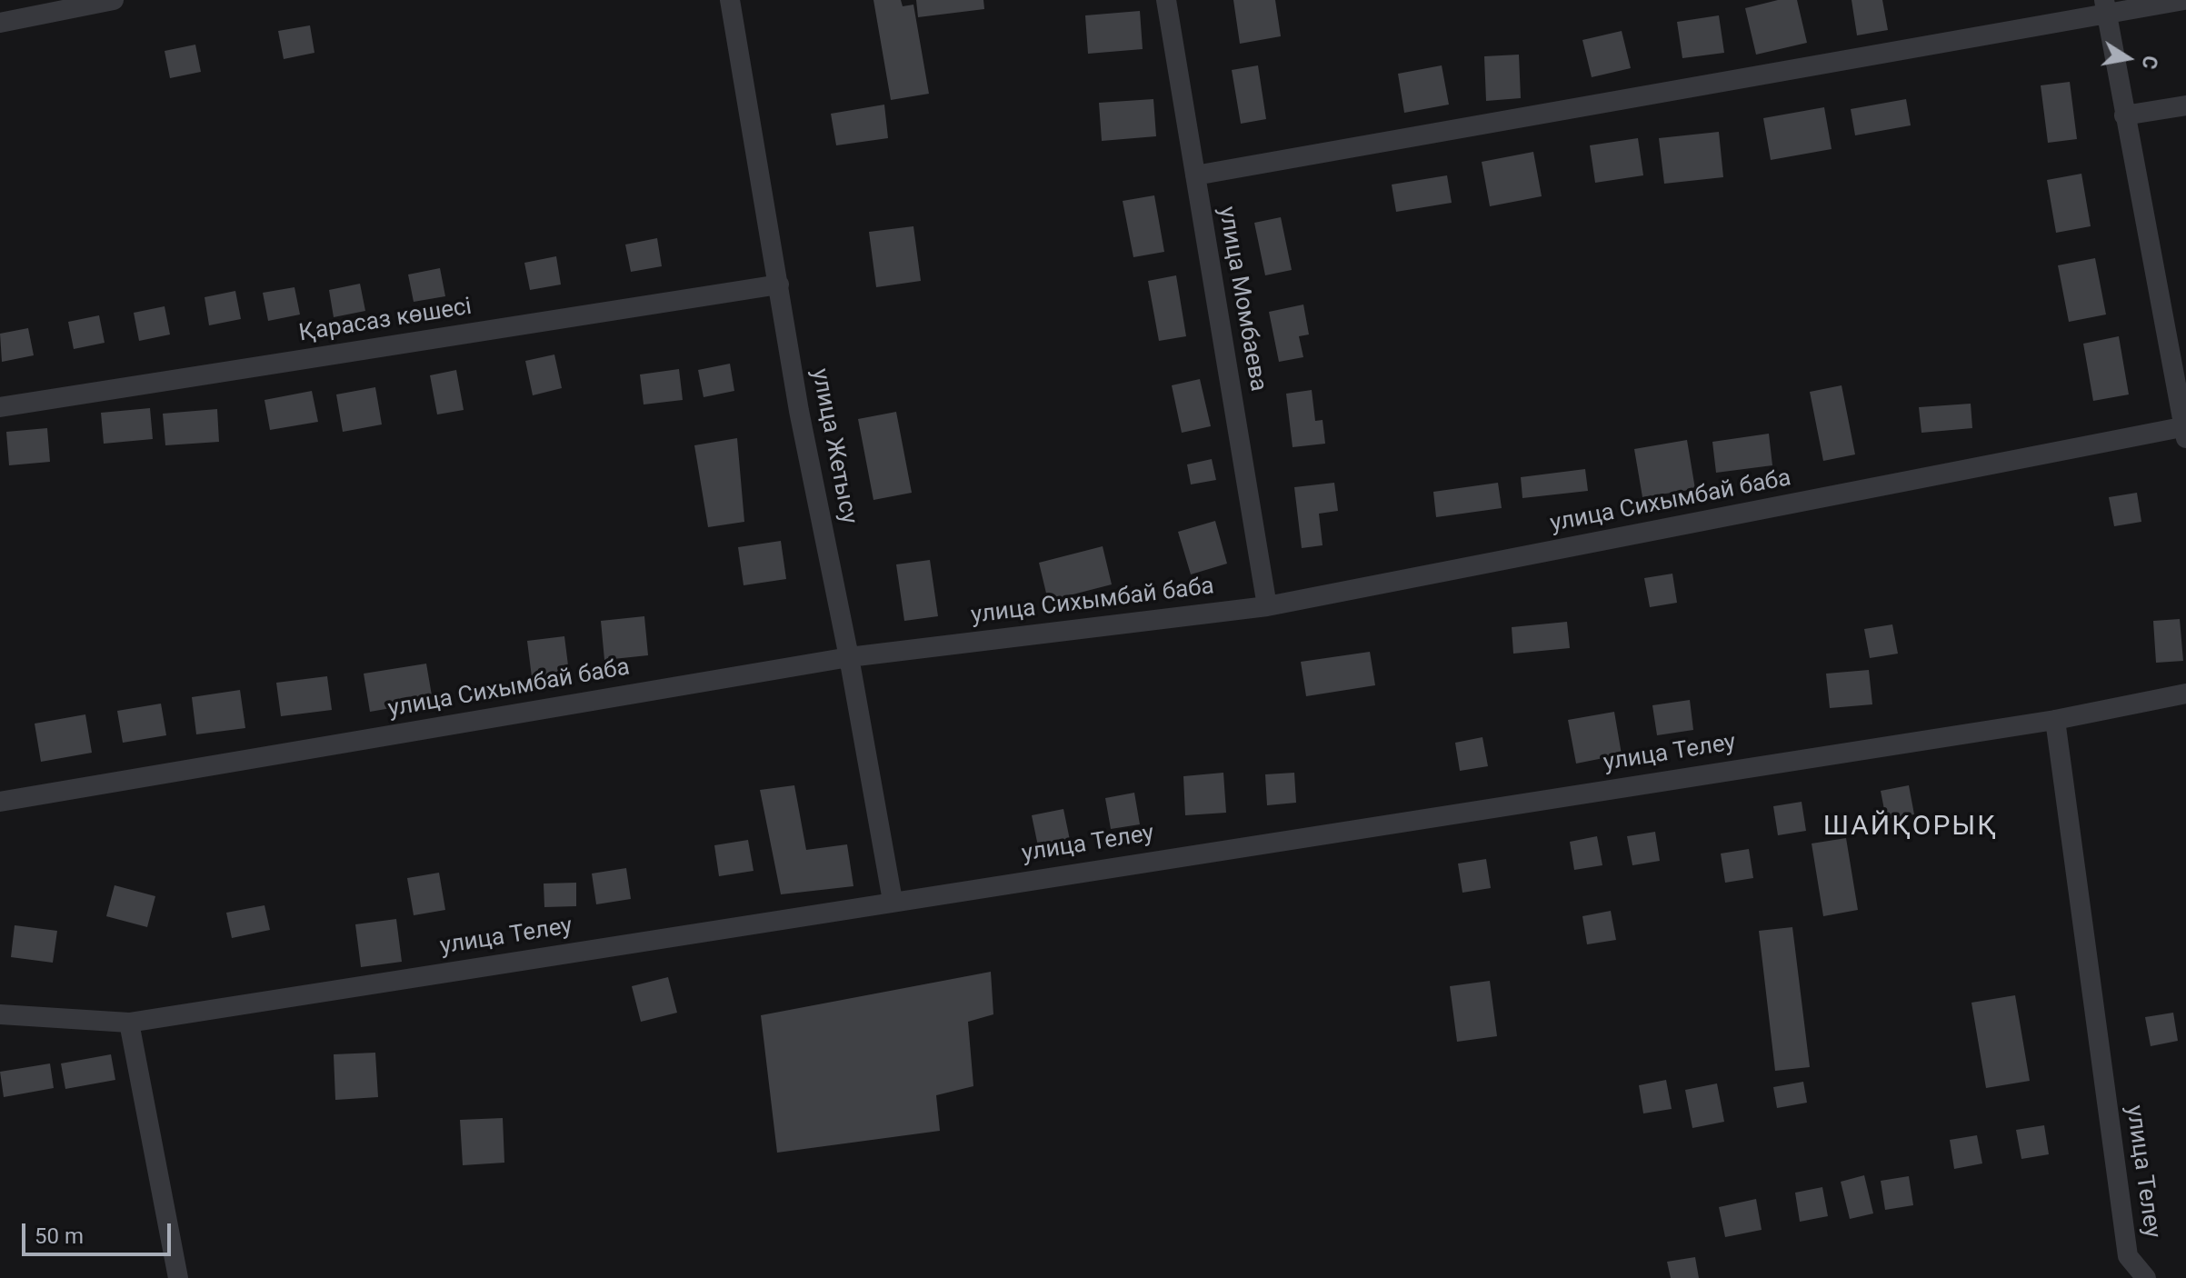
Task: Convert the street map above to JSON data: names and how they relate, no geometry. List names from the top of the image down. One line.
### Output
{"streets":{"street":["улица Момбаева","Қарасаз көшесі","улица Жетысу","улица Сихымбай баба","улица Телеу"]},"crossings":[["улица Момбаева","улица Сихымбай баба"],["Қарасаз көшесі","улица Жетысу"],["улица Жетысу","улица Сихымбай баба"],["улица Жетысу","улица Телеу"]],"districts":["ШАЙҚОРЫҚ"],"scale_bar":"50 m","north":"right"}
